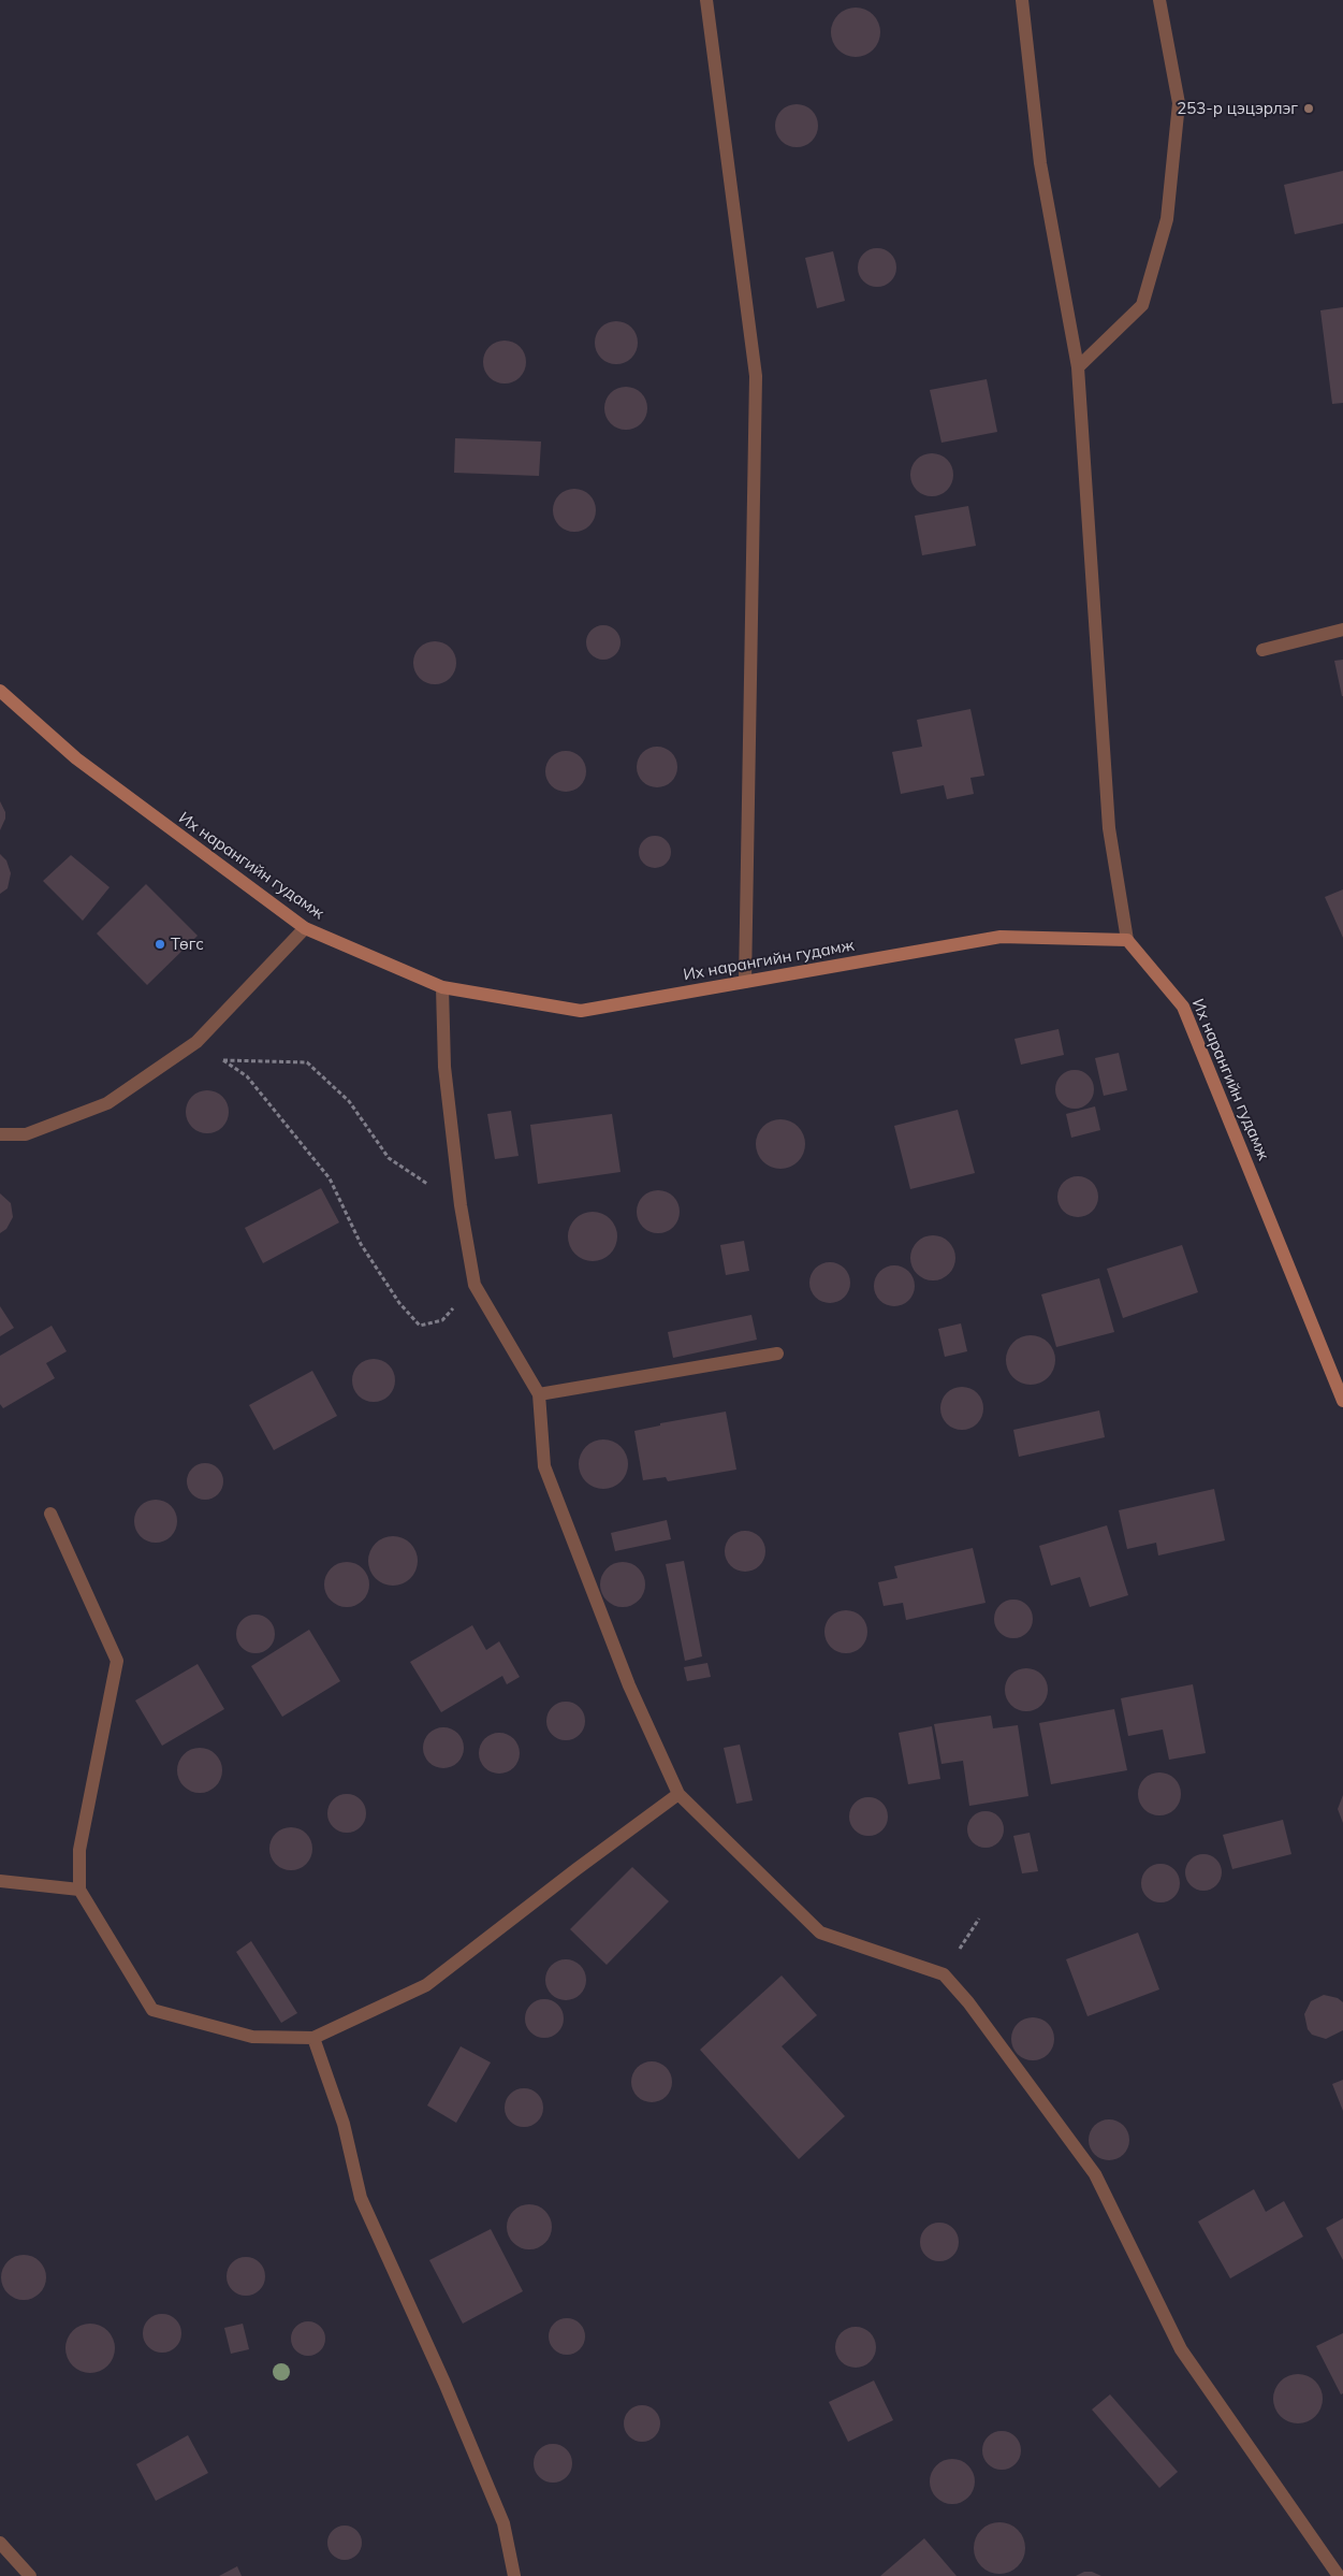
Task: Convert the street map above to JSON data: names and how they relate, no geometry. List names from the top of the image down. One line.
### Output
{"streets":{"main road":["Их нарангийн гудамж"]},"places":["253-р цэцэрлэг","Төгс"]}
